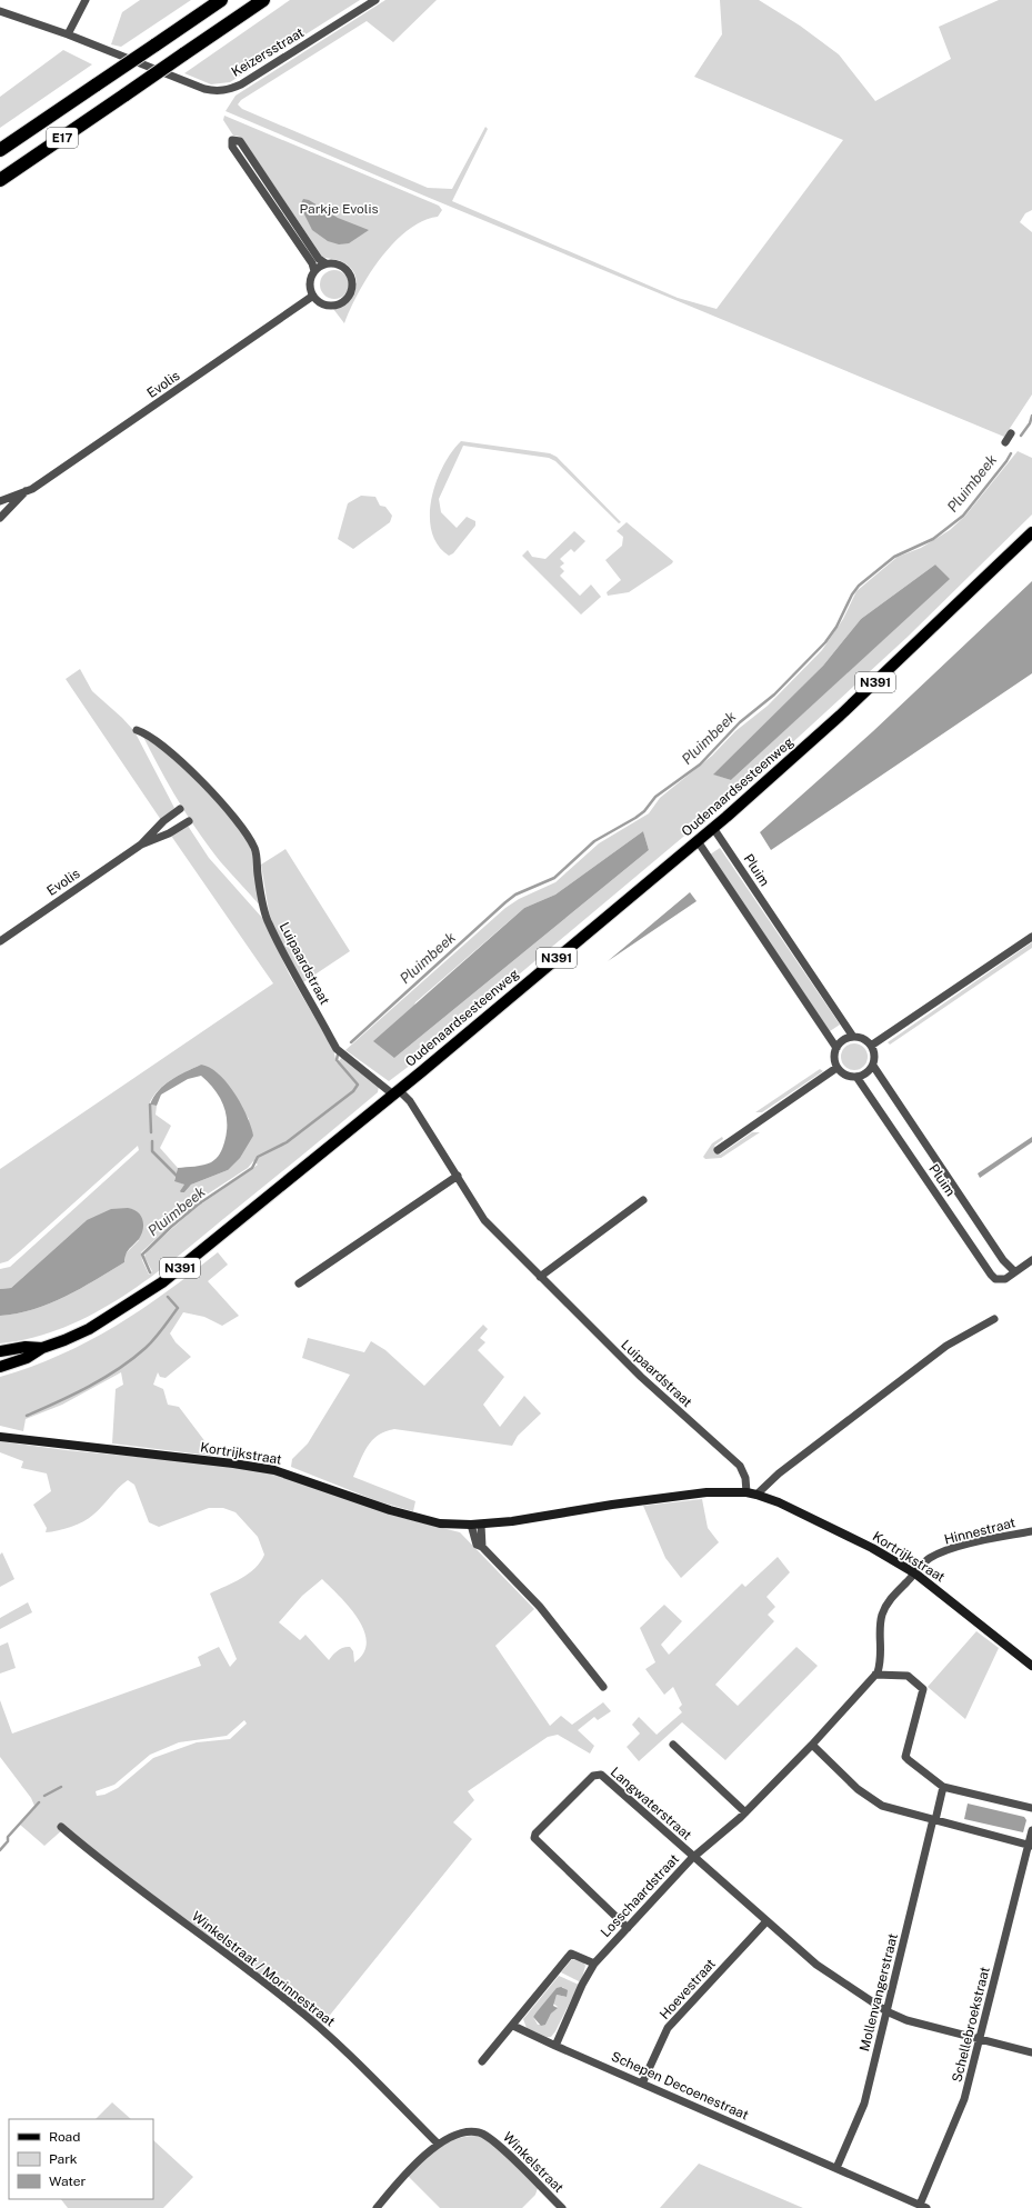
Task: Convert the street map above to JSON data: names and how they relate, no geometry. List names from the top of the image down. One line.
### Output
{"streets":{"highway":["E17"],"main road":["N391","Oudenaardsesteenweg","Kortrijkstraat"],"street":["Keizersstraat","Evolis","Pluim","Luipaardstraat","Hinnestraat","Langwaterstraat","Losschaardstraat","Winkelstraat / Morinnestraat","Hoevestraat","Mollenvangerstraat","Schellebroekstraat","Schepen Decoenestraat","Winkelstraat"]},"crossings":[["Oudenaardsesteenweg","Pluim"],["Oudenaardsesteenweg","Luipaardstraat"],["Luipaardstraat","Kortrijkstraat"],["Kortrijkstraat","Hinnestraat"],["Kortrijkstraat","Losschaardstraat"],["Hinnestraat","Losschaardstraat"],["Langwaterstraat","Losschaardstraat"],["Losschaardstraat","Schepen Decoenestraat"],["Winkelstraat / Morinnestraat","Winkelstraat"],["Hoevestraat","Schepen Decoenestraat"],["Mollenvangerstraat","Schellebroekstraat"],["Mollenvangerstraat","Schepen Decoenestraat"],["Schellebroekstraat","Schepen Decoenestraat"]],"water":["Pluimbeek"],"parks":["Parkje Evolis"],"legend":["Road","Park","Water"]}
